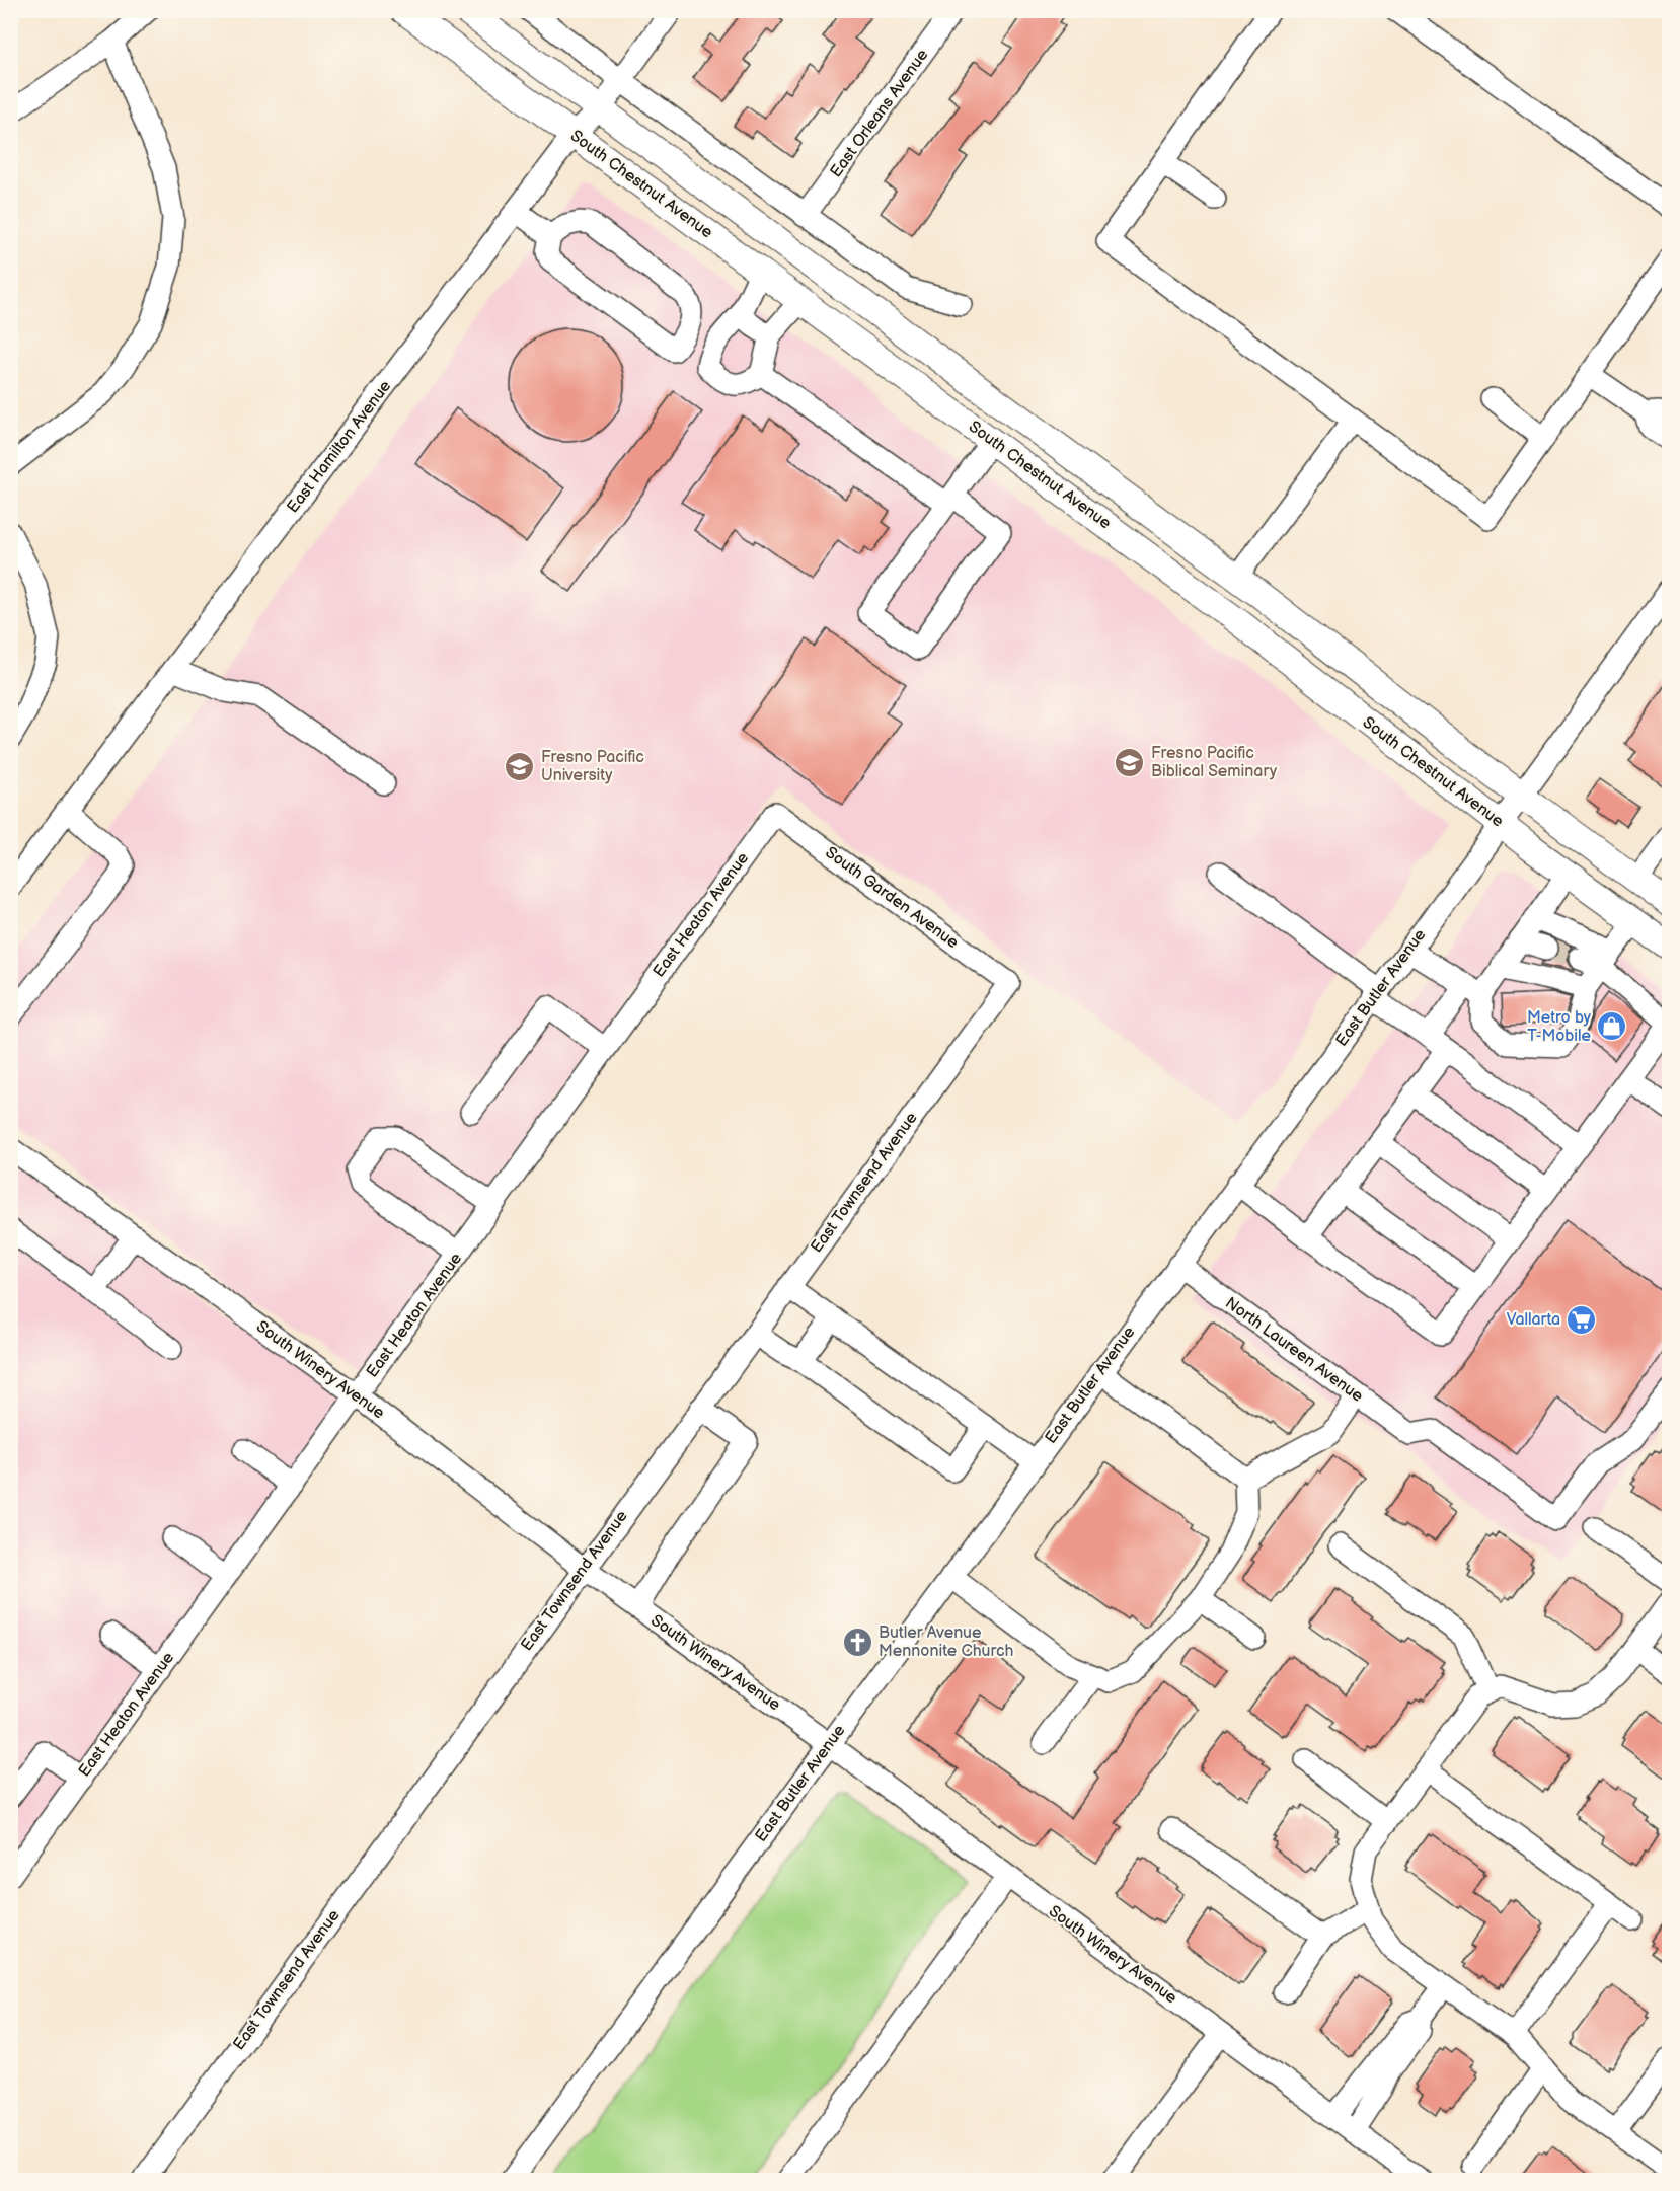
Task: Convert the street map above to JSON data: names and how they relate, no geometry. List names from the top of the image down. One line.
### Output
{"streets":{"main road":["South Chestnut Avenue"],"street":["East Orleans Avenue","East Hamilton Avenue","South Garden Avenue","East Heaton Avenue","East Butler Avenue","East Townsend Avenue","North Laureen Avenue","South Winery Avenue"]},"crossings":[["South Chestnut Avenue","East Hamilton Avenue"],["South Chestnut Avenue","East Butler Avenue"],["South Garden Avenue","East Heaton Avenue"],["South Garden Avenue","East Townsend Avenue"],["East Heaton Avenue","South Winery Avenue"],["East Butler Avenue","North Laureen Avenue"],["East Butler Avenue","South Winery Avenue"],["East Townsend Avenue","South Winery Avenue"]],"places":{"school or university":["Fresno Pacific Biblical Seminary","Fresno Pacific University"],"shop":["Metro by T-Mobile"],"supermarket":["Vallarta"],"church":["Butler Avenue Mennonite Church"]}}
